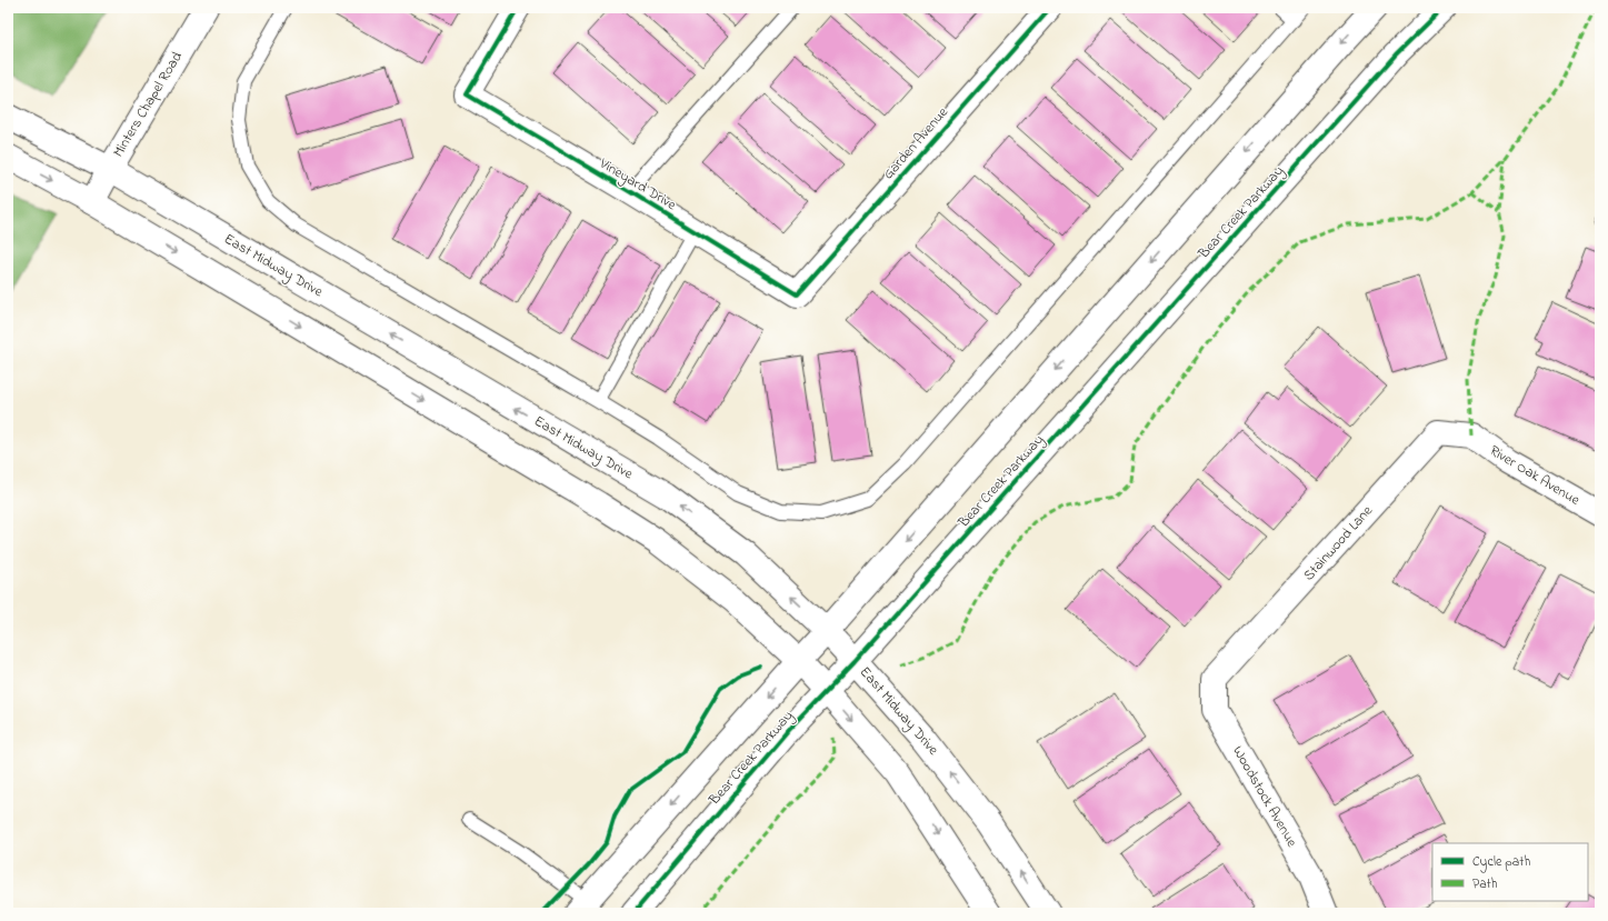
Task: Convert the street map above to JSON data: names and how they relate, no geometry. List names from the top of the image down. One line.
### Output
{"streets":{"street":["Minters Chapel Road","Garden Avenue","Vineyard Drive","Bear Creek Parkway","East Midway Drive","River Oak Avenue","Stainwood Lane","Woodstock Avenue"]},"crossings":[["Minters Chapel Road","East Midway Drive"],["Garden Avenue","Vineyard Drive"],["Bear Creek Parkway","East Midway Drive"],["River Oak Avenue","Stainwood Lane"],["Stainwood Lane","Woodstock Avenue"]],"legend":["Cycle path","Path"]}
